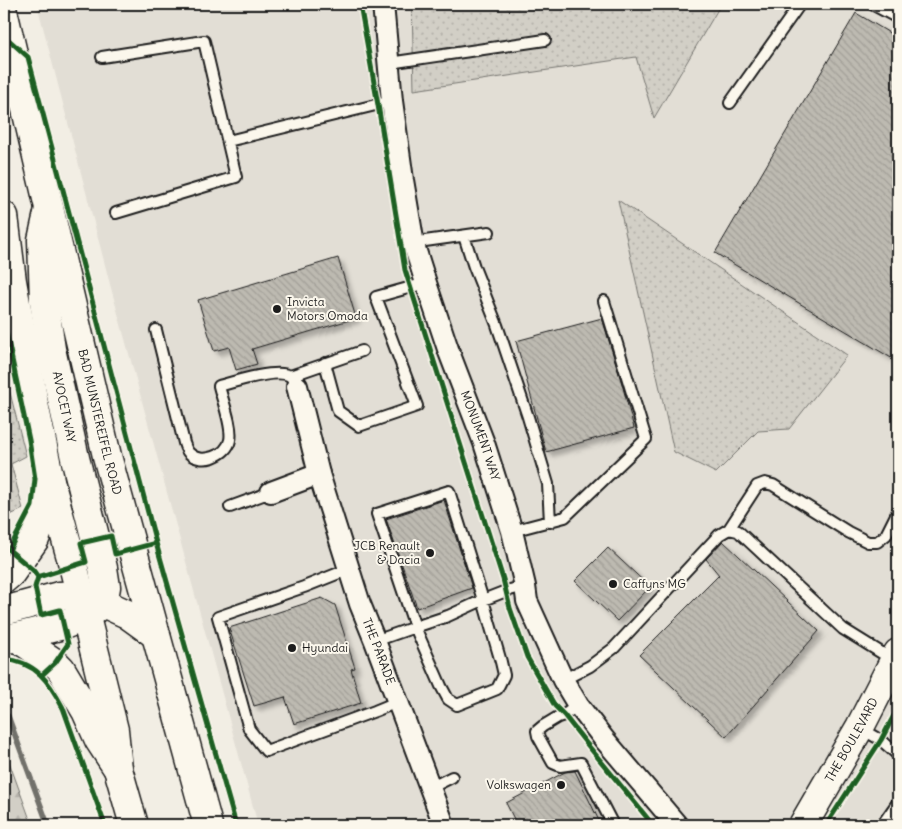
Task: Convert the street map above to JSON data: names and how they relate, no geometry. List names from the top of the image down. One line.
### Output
{"streets":{"main road":["AVOCET WAY","BAD MUNSTEREIFEL ROAD","THE BOULEVARD"],"street":["MONUMENT WAY","THE PARADE"]},"crossings":[["AVOCET WAY","BAD MUNSTEREIFEL ROAD"]],"places":["Invicta Motors Omoda","JCB Renault & Dacia","Caffyns MG","Hyundai","Volkswagen"]}
